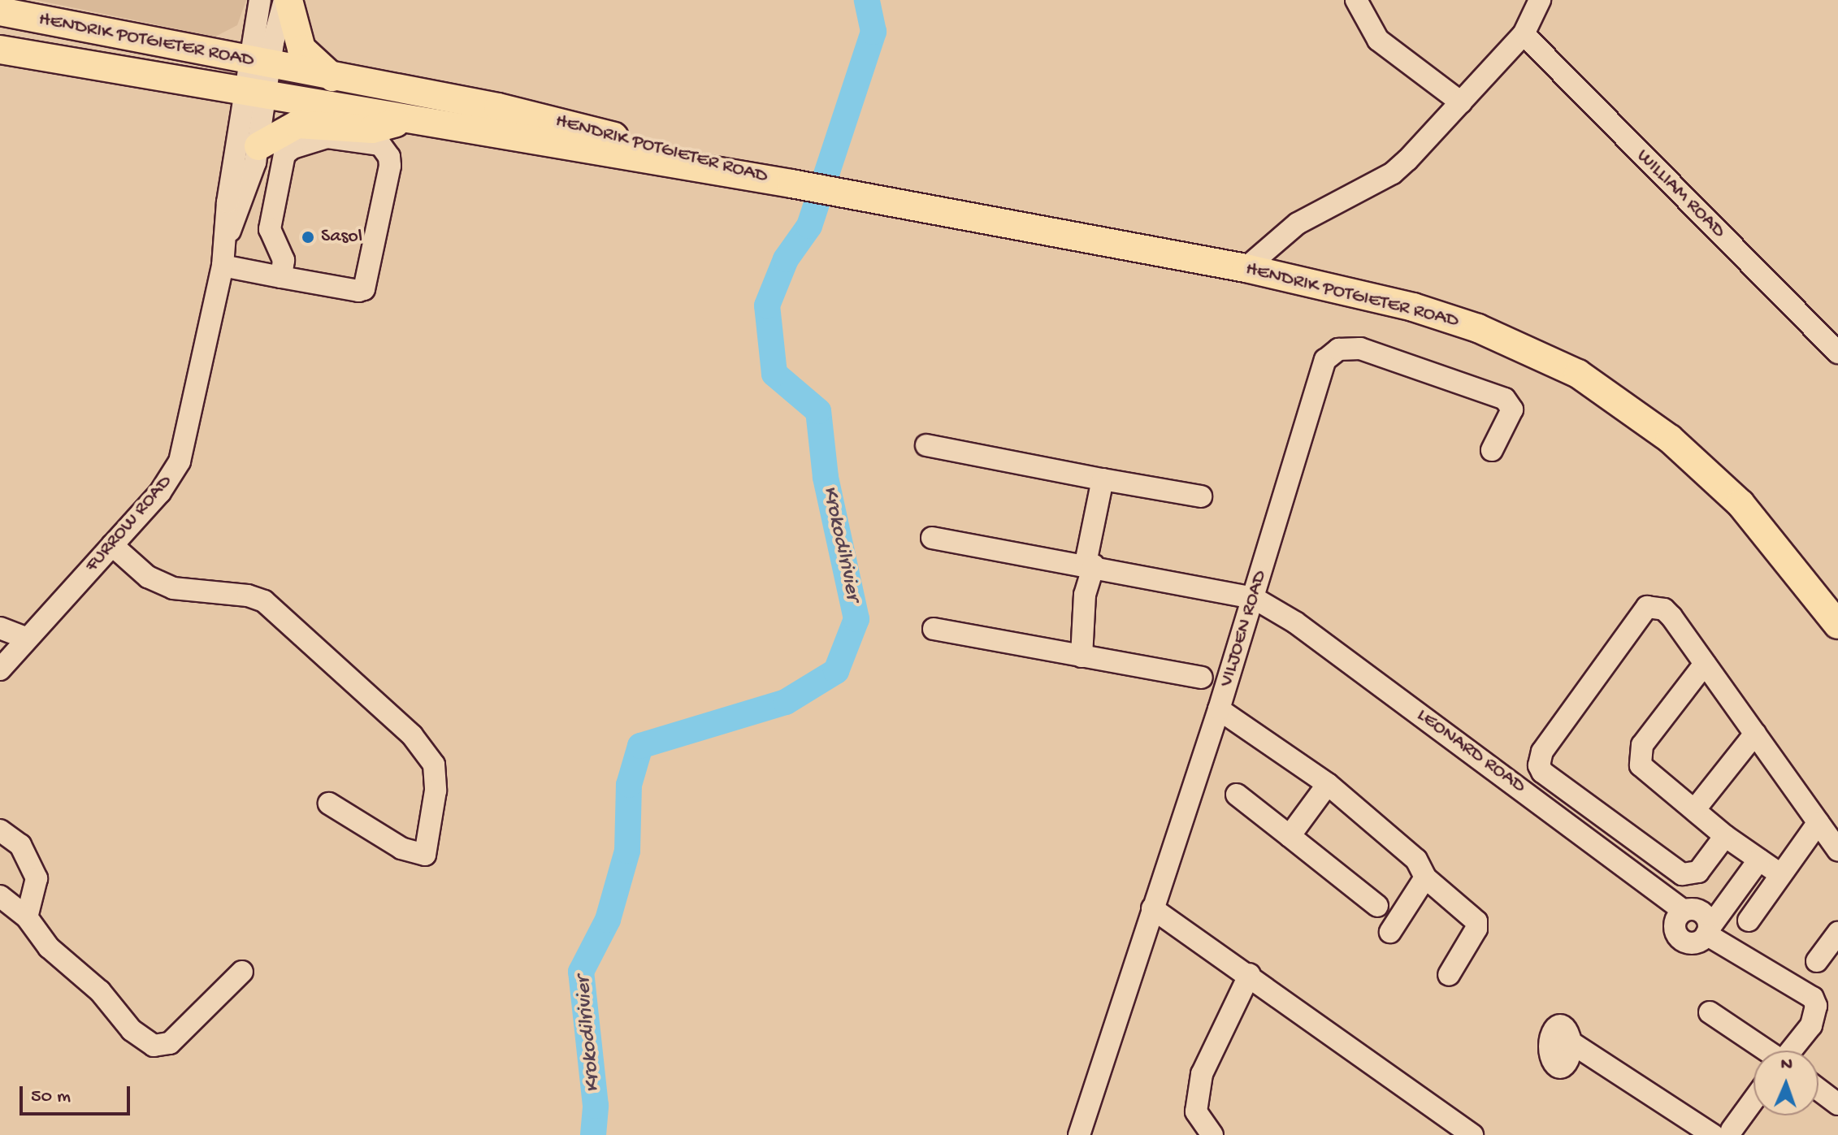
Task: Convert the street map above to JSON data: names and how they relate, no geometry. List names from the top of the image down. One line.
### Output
{"streets":{"main road":["HENDRIK POTGIETER ROAD"],"street":["WILLIAM ROAD","FURROW ROAD","VILJOEN ROAD","LEONARD ROAD"]},"crossings":[["HENDRIK POTGIETER ROAD","FURROW ROAD"],["VILJOEN ROAD","LEONARD ROAD"]],"water":["Krokodilrivier"],"places":["Sasol"],"scale_bar":"50 m","north":"top"}
